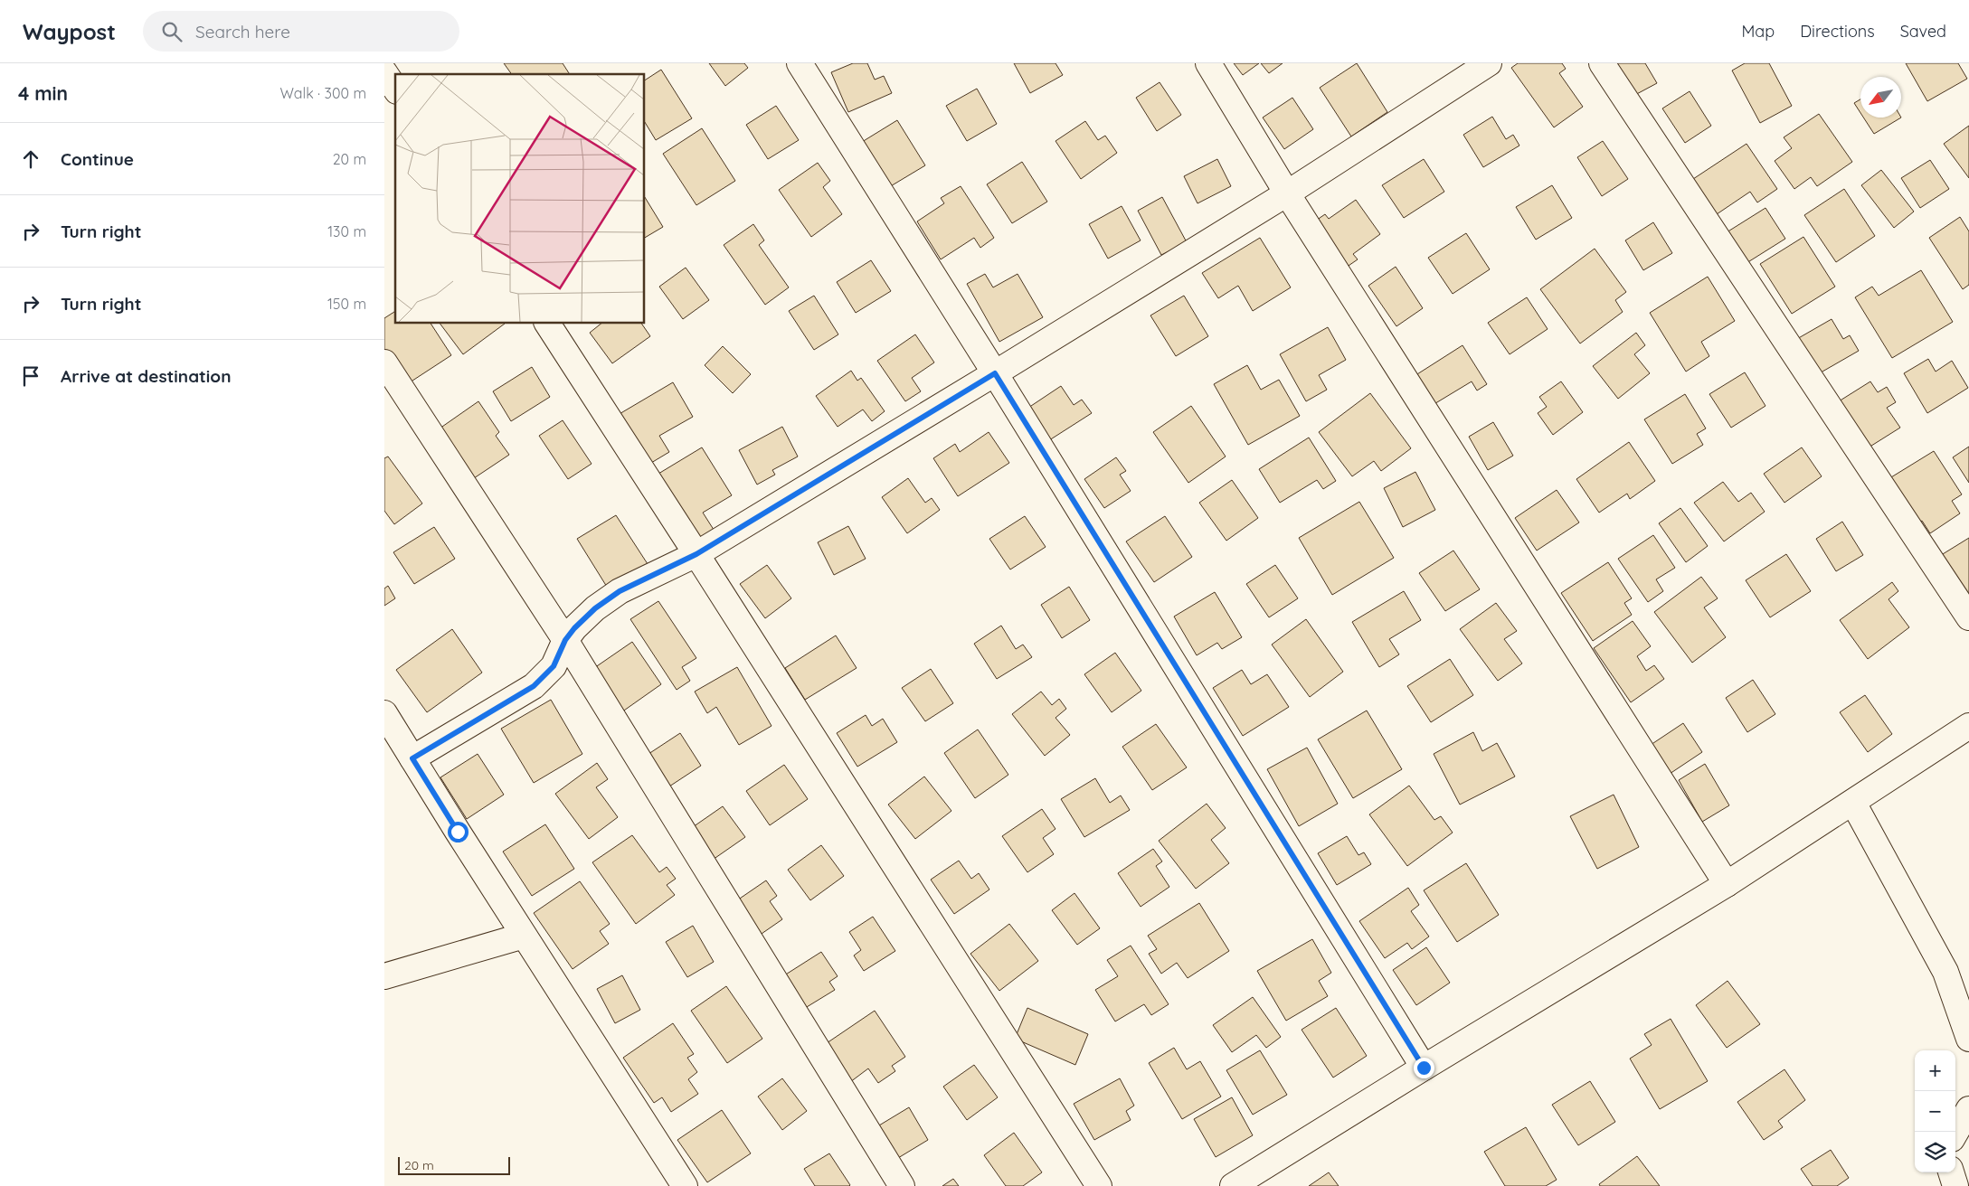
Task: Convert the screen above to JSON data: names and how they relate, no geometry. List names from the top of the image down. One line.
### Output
{"scale_bar":"20 m","north":"bottom left","page":{"header":"Waypost","search":"Search here","nav":["Map","Directions","Saved"],"heading":["4 min","Walk · 300 m"],"list":[["Continue","20 m"],["Turn right","130 m"],["Turn right","150 m"],"Arrive at destination"],"map_buttons":["+","−"],"scale":"20 m"}}
